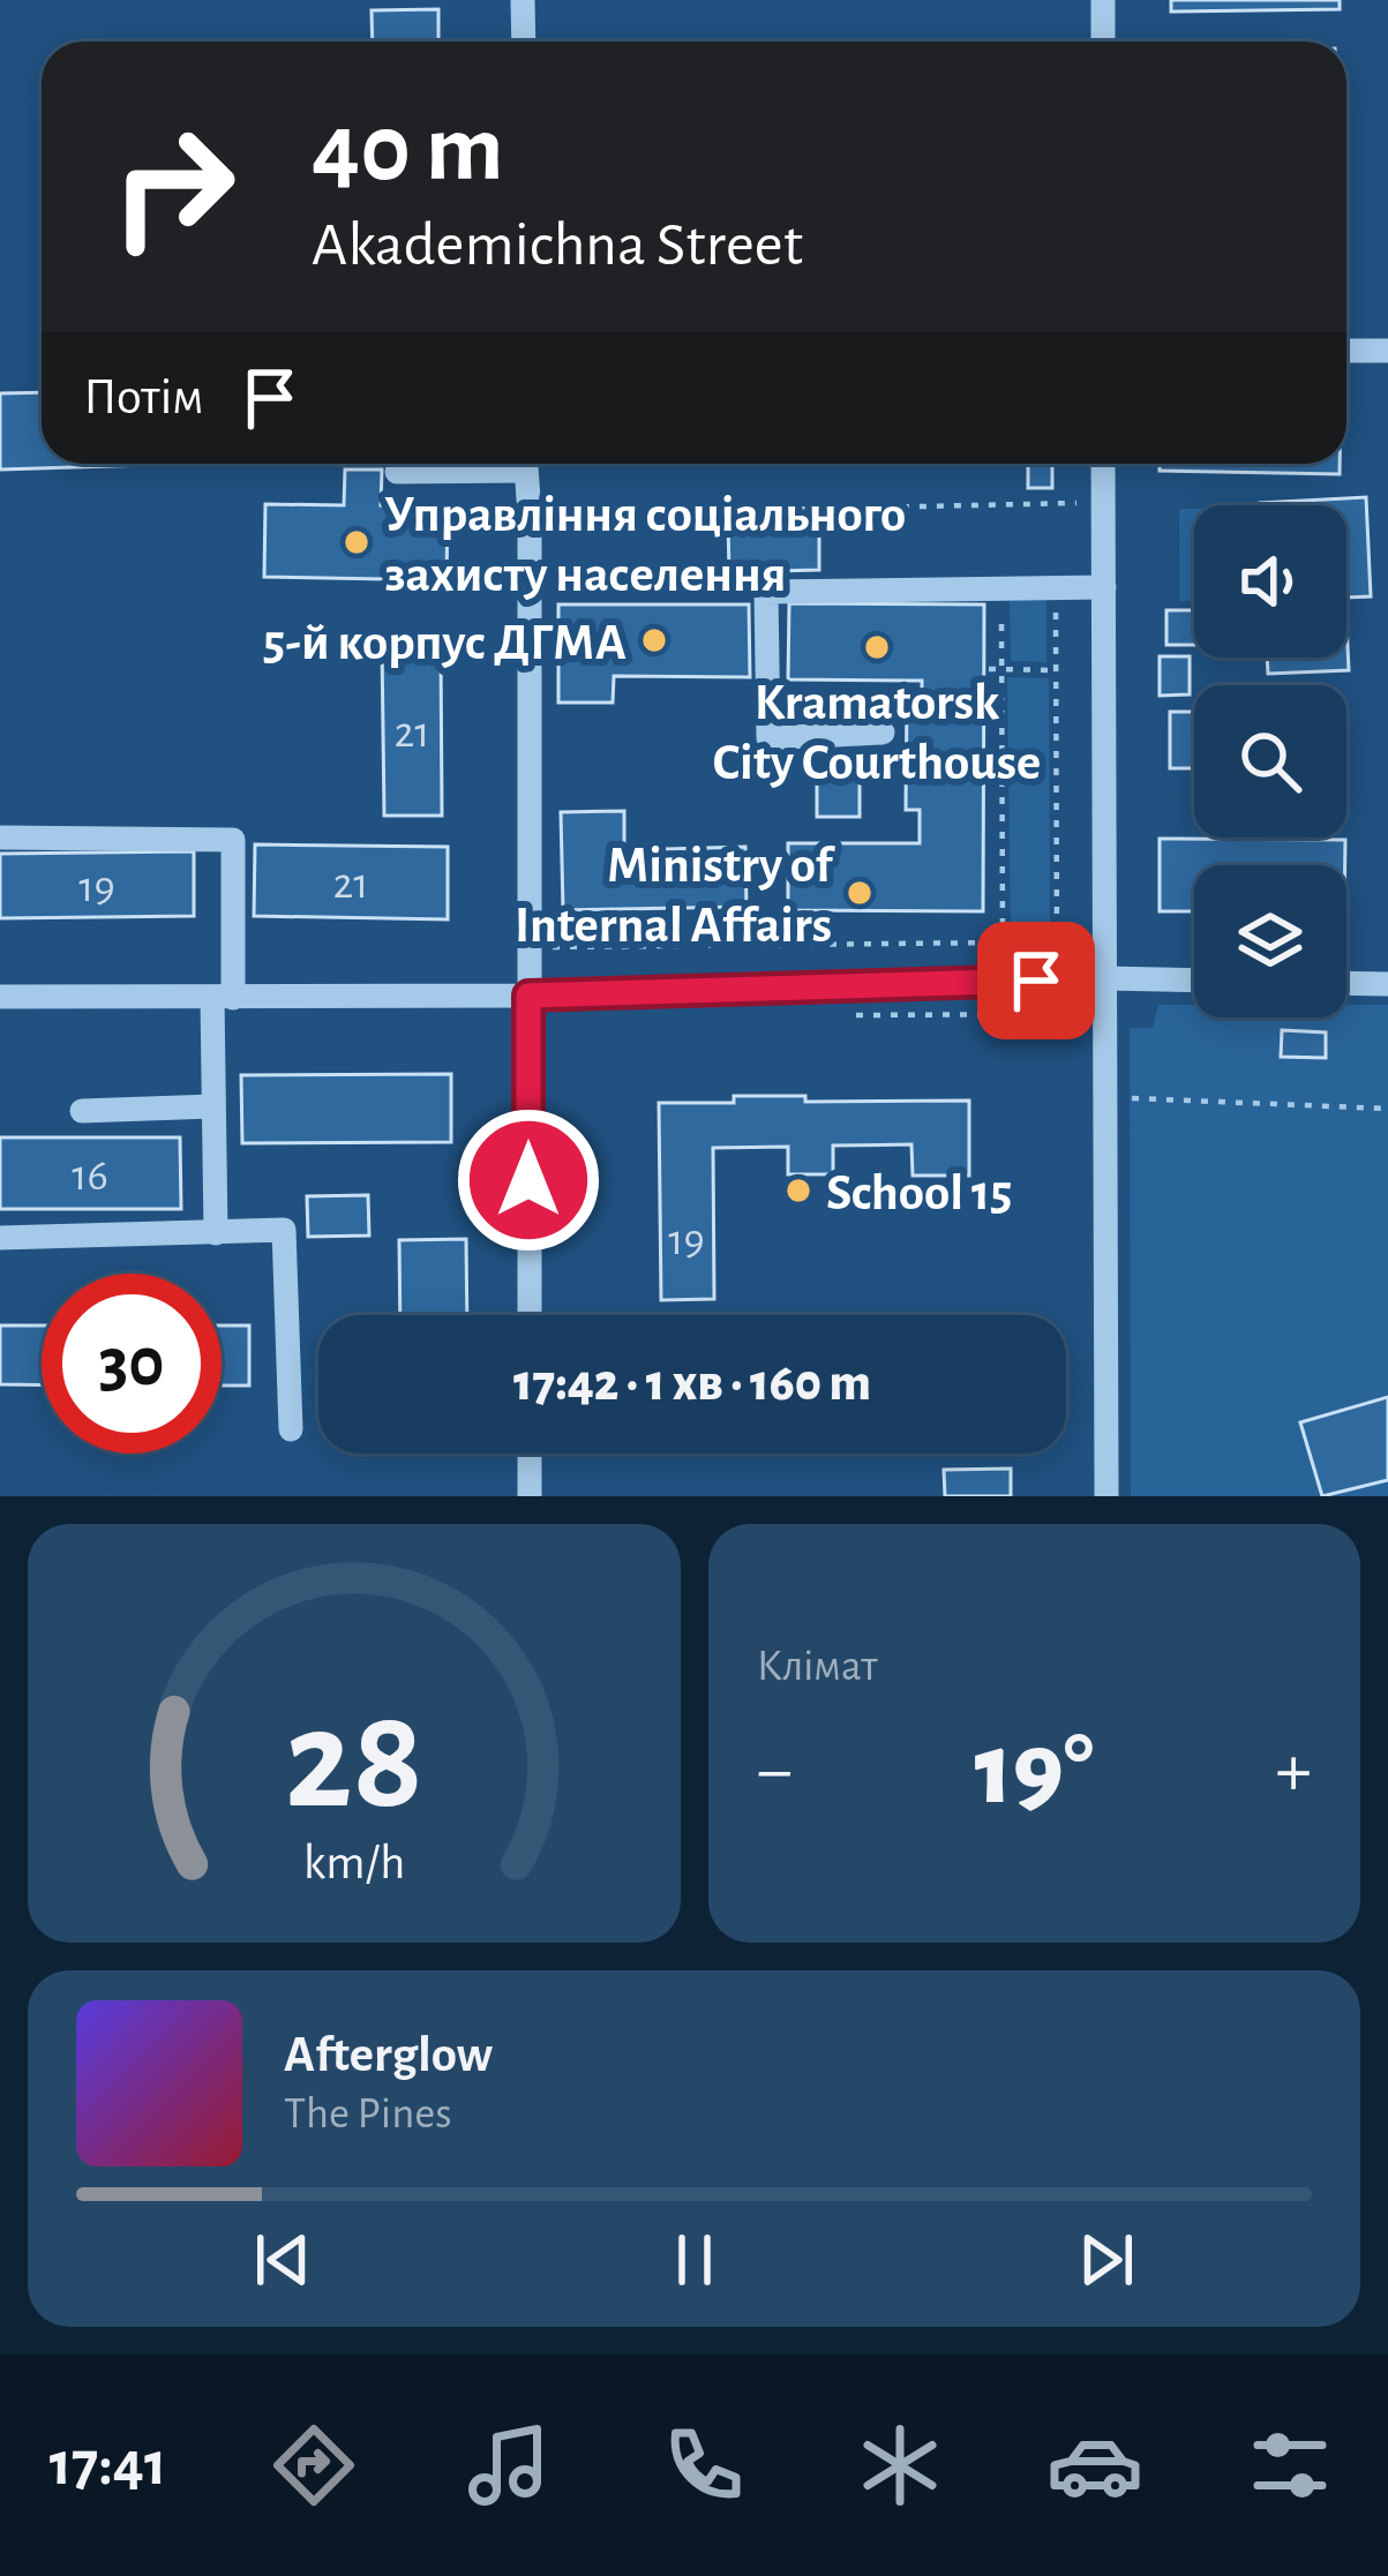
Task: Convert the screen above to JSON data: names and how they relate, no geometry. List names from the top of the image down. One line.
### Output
{"places":["Управління соціального захисту населення","5-й корпус ДГМА","Kramatorsk City Courthouse","Ministry of Internal Affairs","School 15"],"house_numbers":["21","21","19","16","19"],"page":{"turn":["40 m","Akademichna Street"],"then":"Потім","limit":"30","trip":"17:42 · 1 хв · 160 m","tile":"Клімат","heat":["−","19°","+"],"song":["Afterglow","The Pines"],"tabs":"17:41","gauge":["28","km/h"]}}
